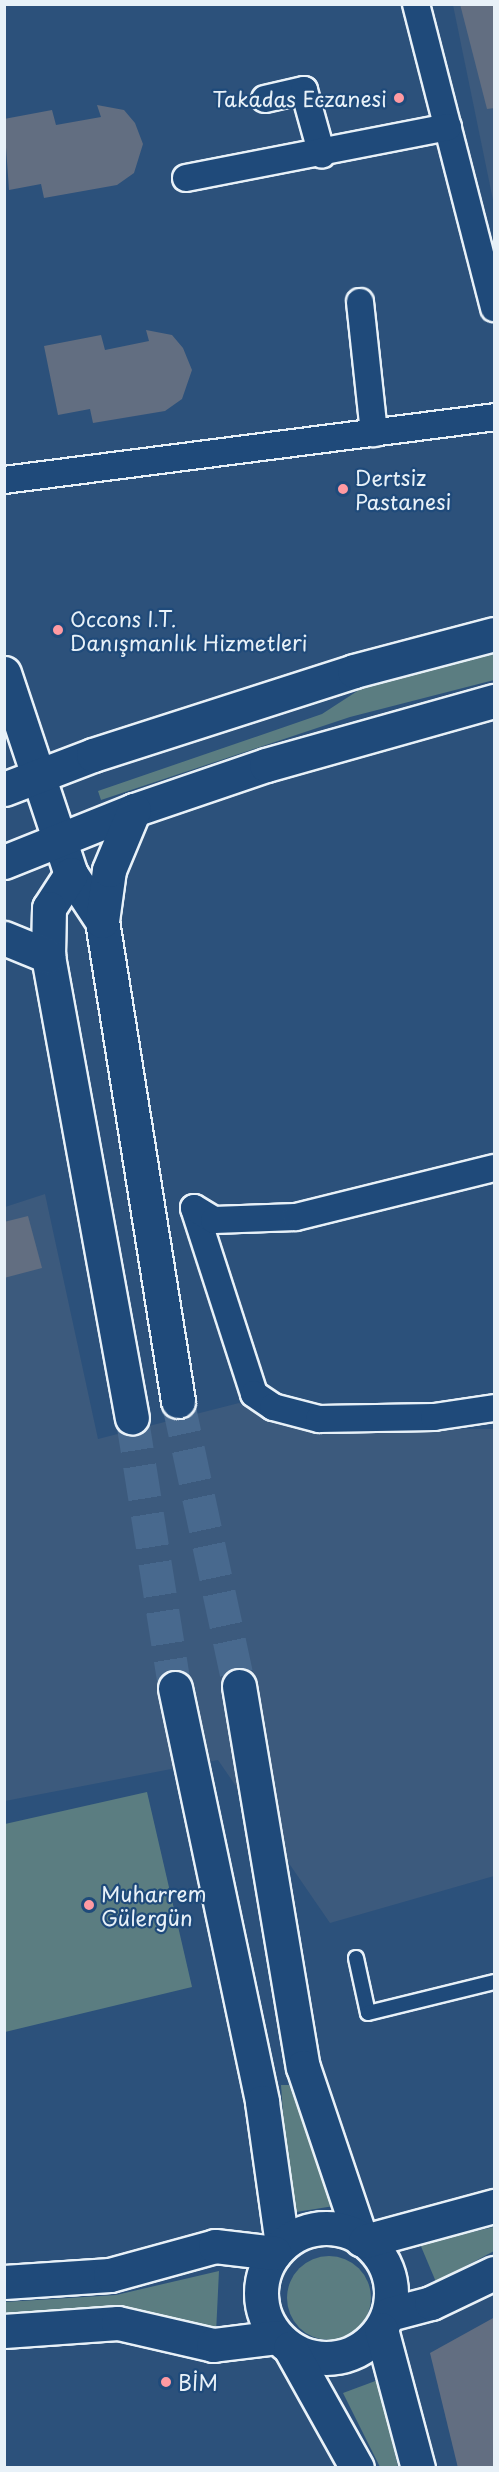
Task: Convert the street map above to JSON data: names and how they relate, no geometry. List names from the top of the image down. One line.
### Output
{"places":["Takadas Eczanesi","Dertsiz Pastanesi","Occons I.T. Danışmanlık Hizmetleri","Muharrem Gülergün","BİM"]}
